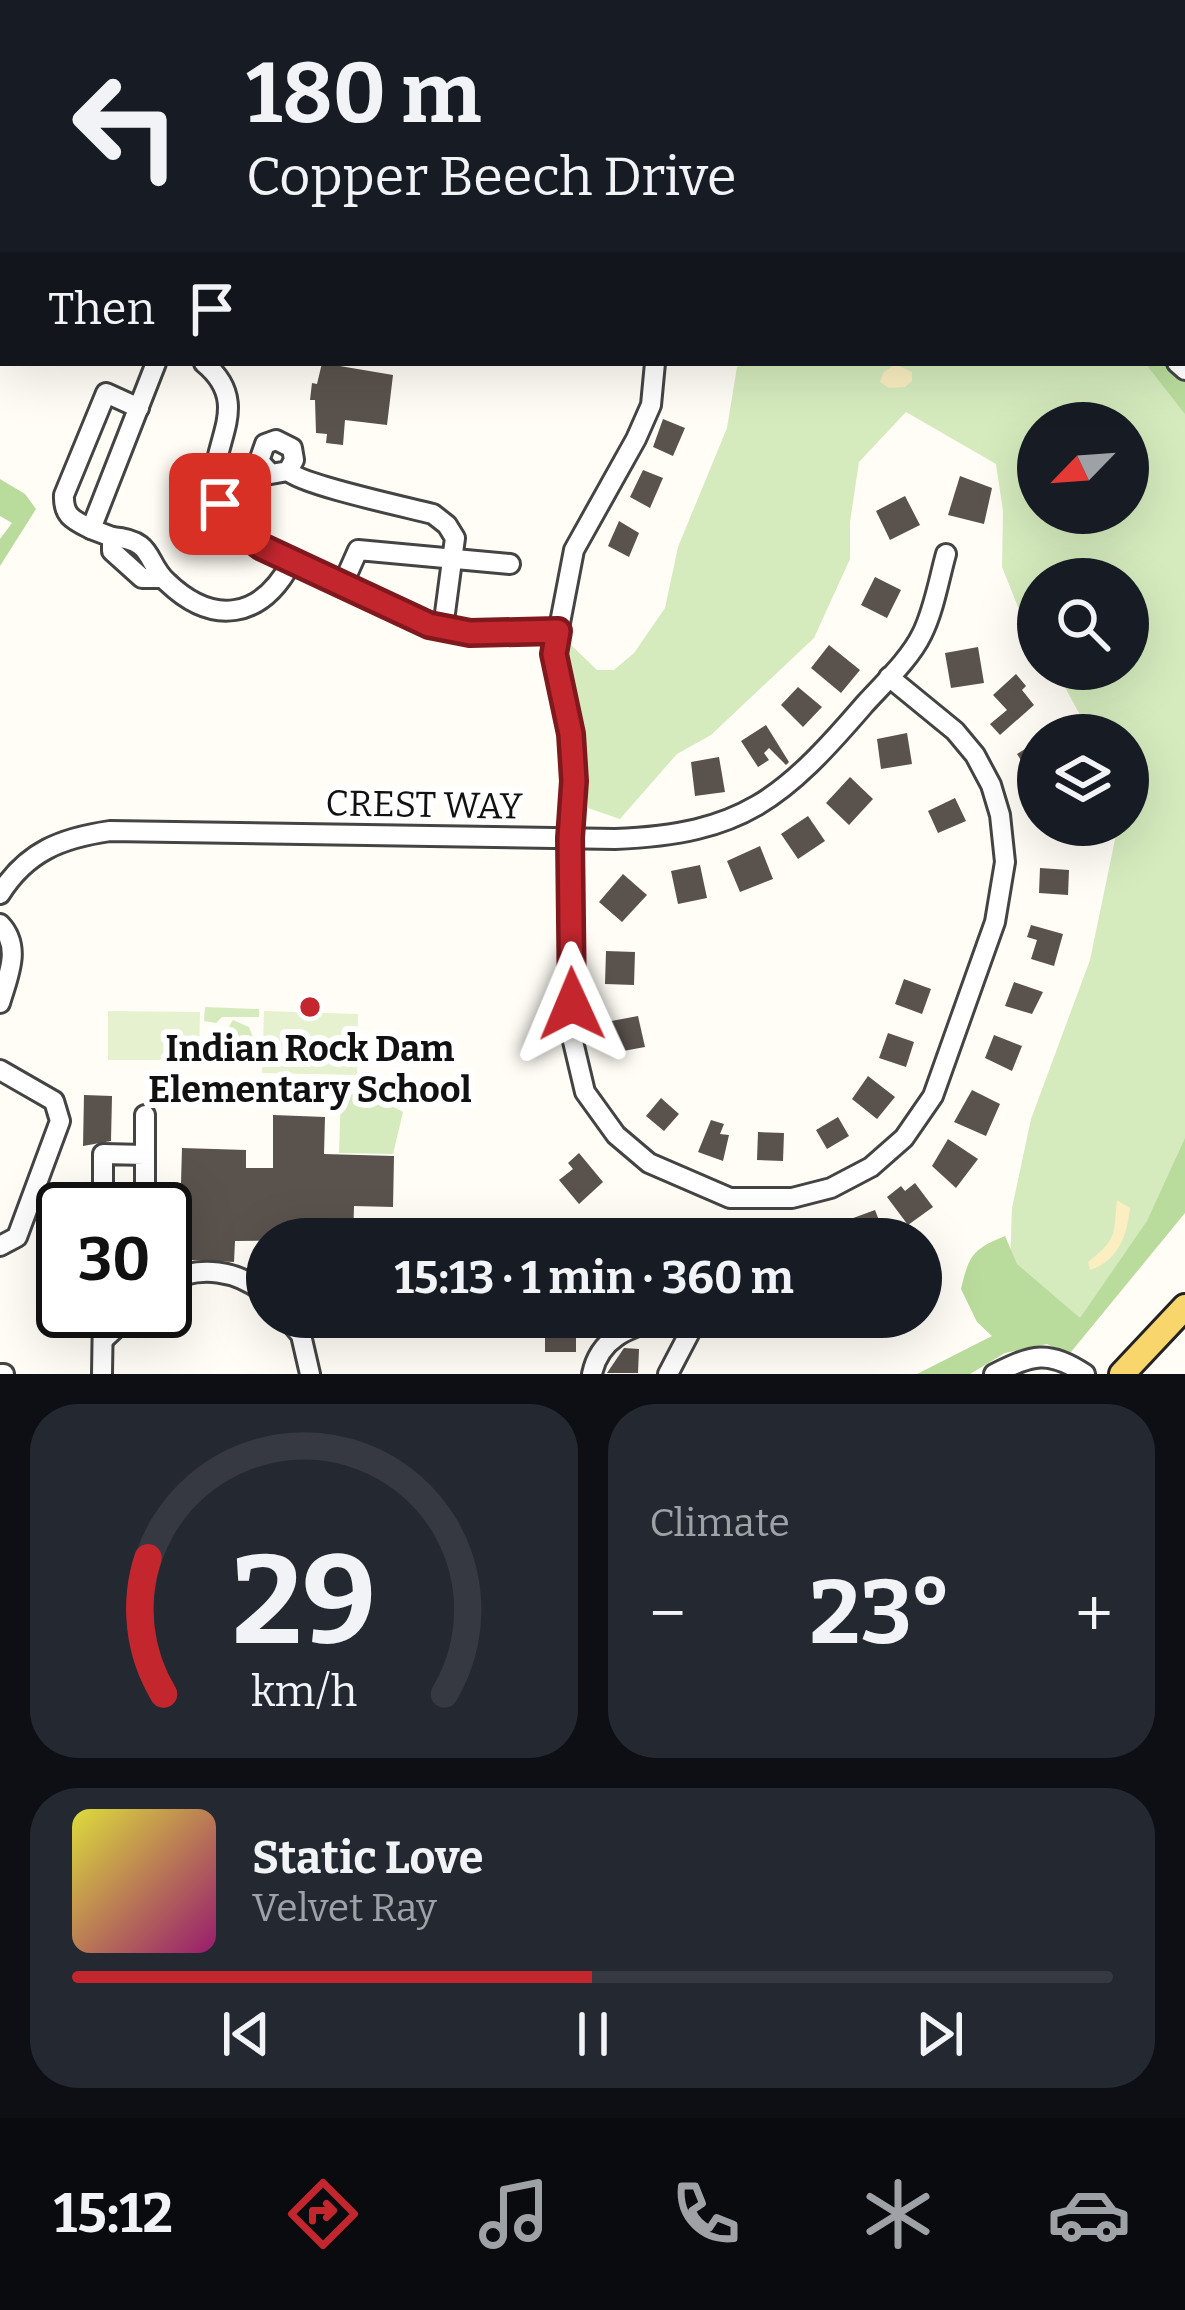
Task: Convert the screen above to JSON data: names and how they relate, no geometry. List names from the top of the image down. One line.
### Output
{"streets":{"street":["CREST WAY"]},"places":["Indian Rock Dam Elementary School"],"north":"bottom left","page":{"turn":["180 m","Copper Beech Drive"],"then":"Then","limit":"30","trip":"15:13 · 1 min · 360 m","tile":"Climate","heat":["−","23°","+"],"song":["Static Love","Velvet Ray"],"tabs":"15:12","gauge":["29","km/h"]}}
